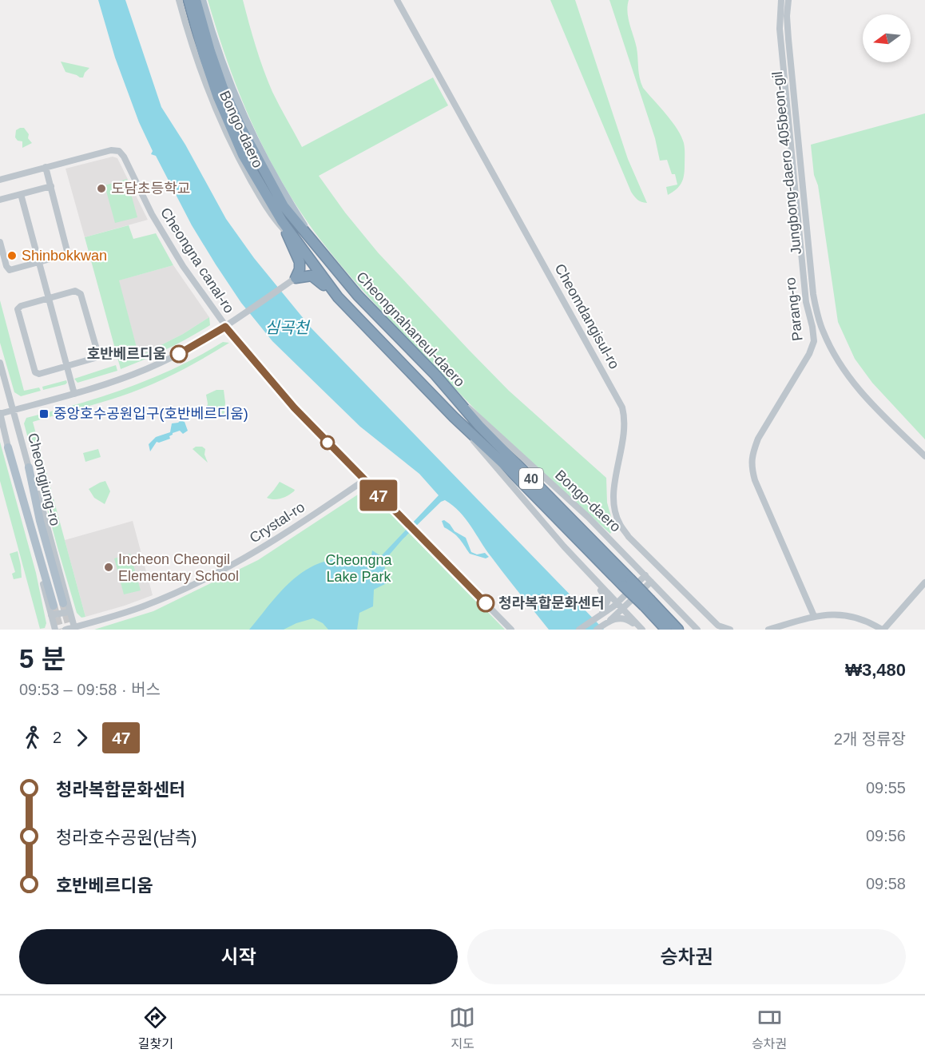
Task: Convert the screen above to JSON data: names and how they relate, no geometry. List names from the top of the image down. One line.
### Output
{"streets":{"highway":["Cheongnahaneul-daero","40"],"main road":["Bongo-daero","Cheongjung-ro"],"street":["Jungbong-daero 405beon-gil","Cheongna canal-ro","Parang-ro","Cheomdangisul-ro","Crystal-ro"]},"crossings":[["Bongo-daero","Cheongnahaneul-daero"],["Cheongna canal-ro","Crystal-ro"],["Cheongnahaneul-daero","40"]],"water":["심곡천"],"parks":["Cheongna Lake Park"],"places":{"other":["도담초등학교","Shinbokkwan","호반베르디움","Incheon Cheongil Elementary School","청라복합문화센터"],"transit":["중앙호수공원입구(호반베르디움)"]},"lines":["bus line 47"],"north":"left","page":{"on_map":"47","heading":["5 분","09:53 – 09:58 · 버스","₩3,480"],"legs":["2","47","2개 정류장"],"list":[{"name":"청라복합문화센터","value":"09:55"},{"name":"청라호수공원(남측)","value":"09:56"},{"name":"호반베르디움","value":"09:58"}],"buttons":["시작","승차권"],"tabs":["길찾기","지도","승차권"]}}
